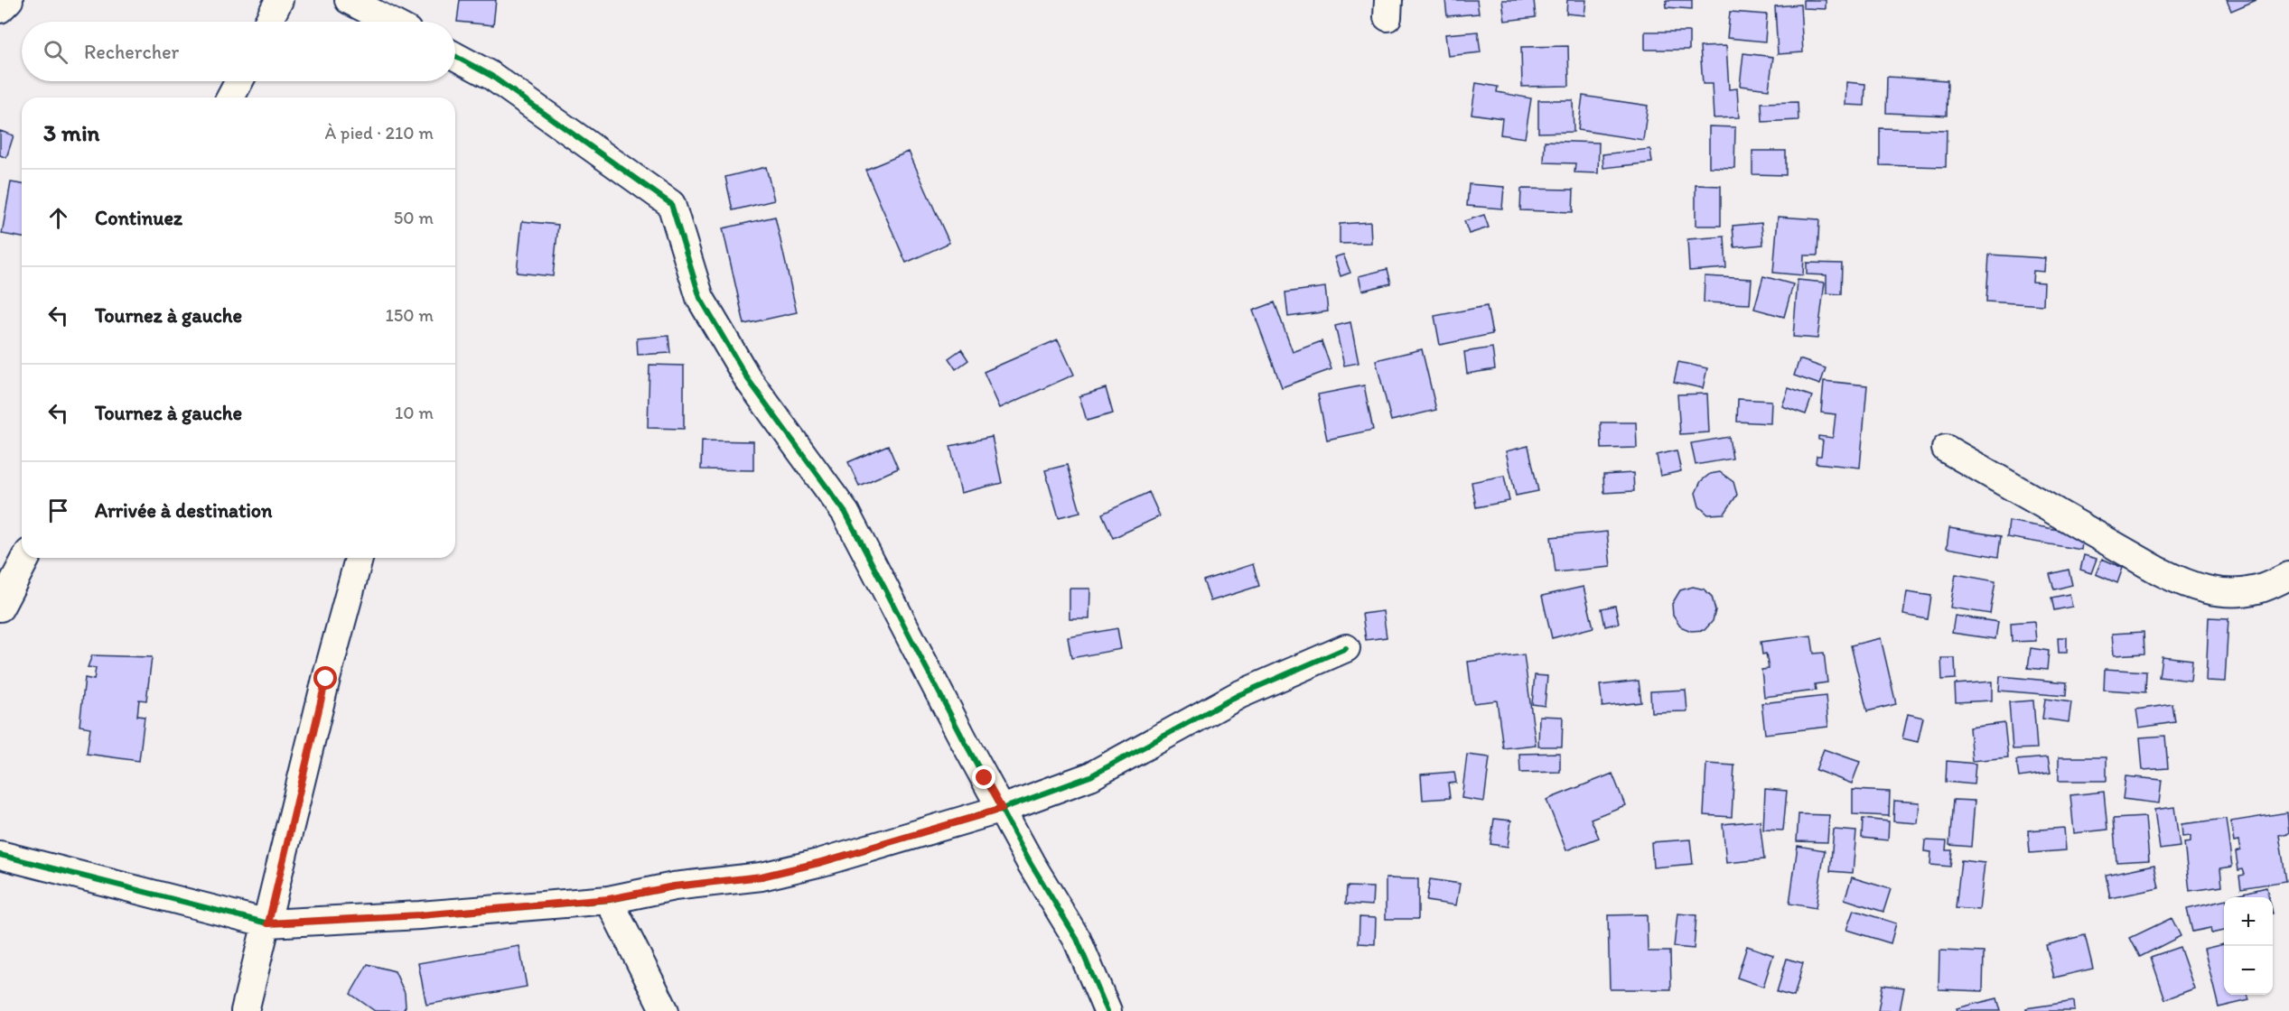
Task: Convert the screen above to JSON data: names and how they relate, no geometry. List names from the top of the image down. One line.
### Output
{"page":{"search":"Rechercher","heading":["3 min","À pied · 210 m"],"list":[["Continuez","50 m"],["Tournez à gauche","150 m"],["Tournez à gauche","10 m"],"Arrivée à destination"],"map_buttons":["+","−"]}}
